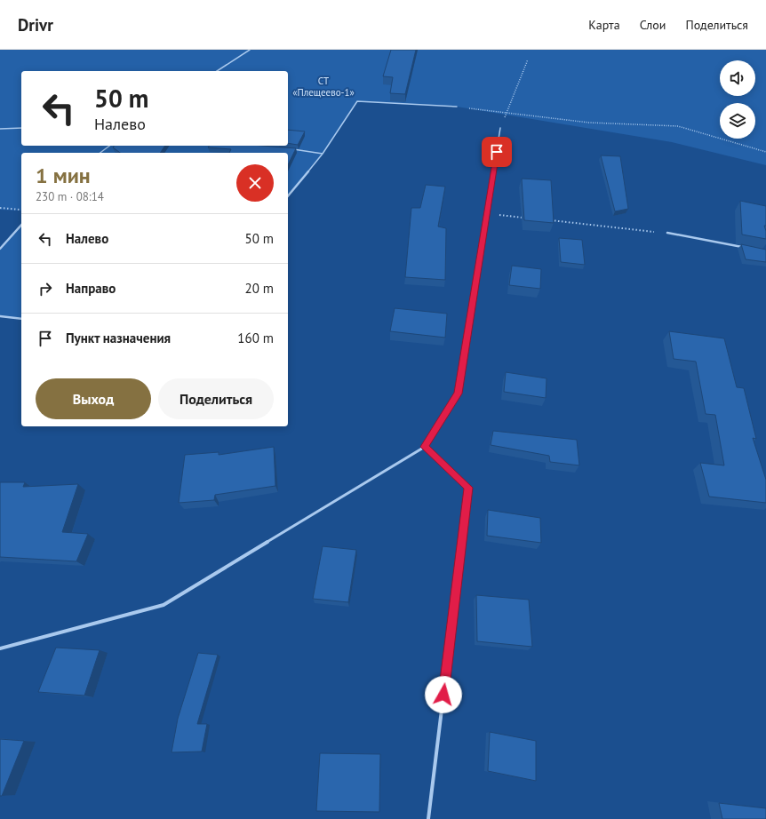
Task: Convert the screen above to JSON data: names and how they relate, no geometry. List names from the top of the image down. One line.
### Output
{"parks":["СТ «Плещеево-1»"],"page":{"header":"Drivr","nav":["Карта","Слои","Поделиться"],"turn":["50 m","Налево"],"heading":["1 мин","230 m · 08:14"],"list":[{"name":"Налево","value":"50 m"},{"name":"Направо","value":"20 m"},{"name":"Пункт назначения","value":"160 m"}],"buttons":["Выход","Поделиться"]}}
